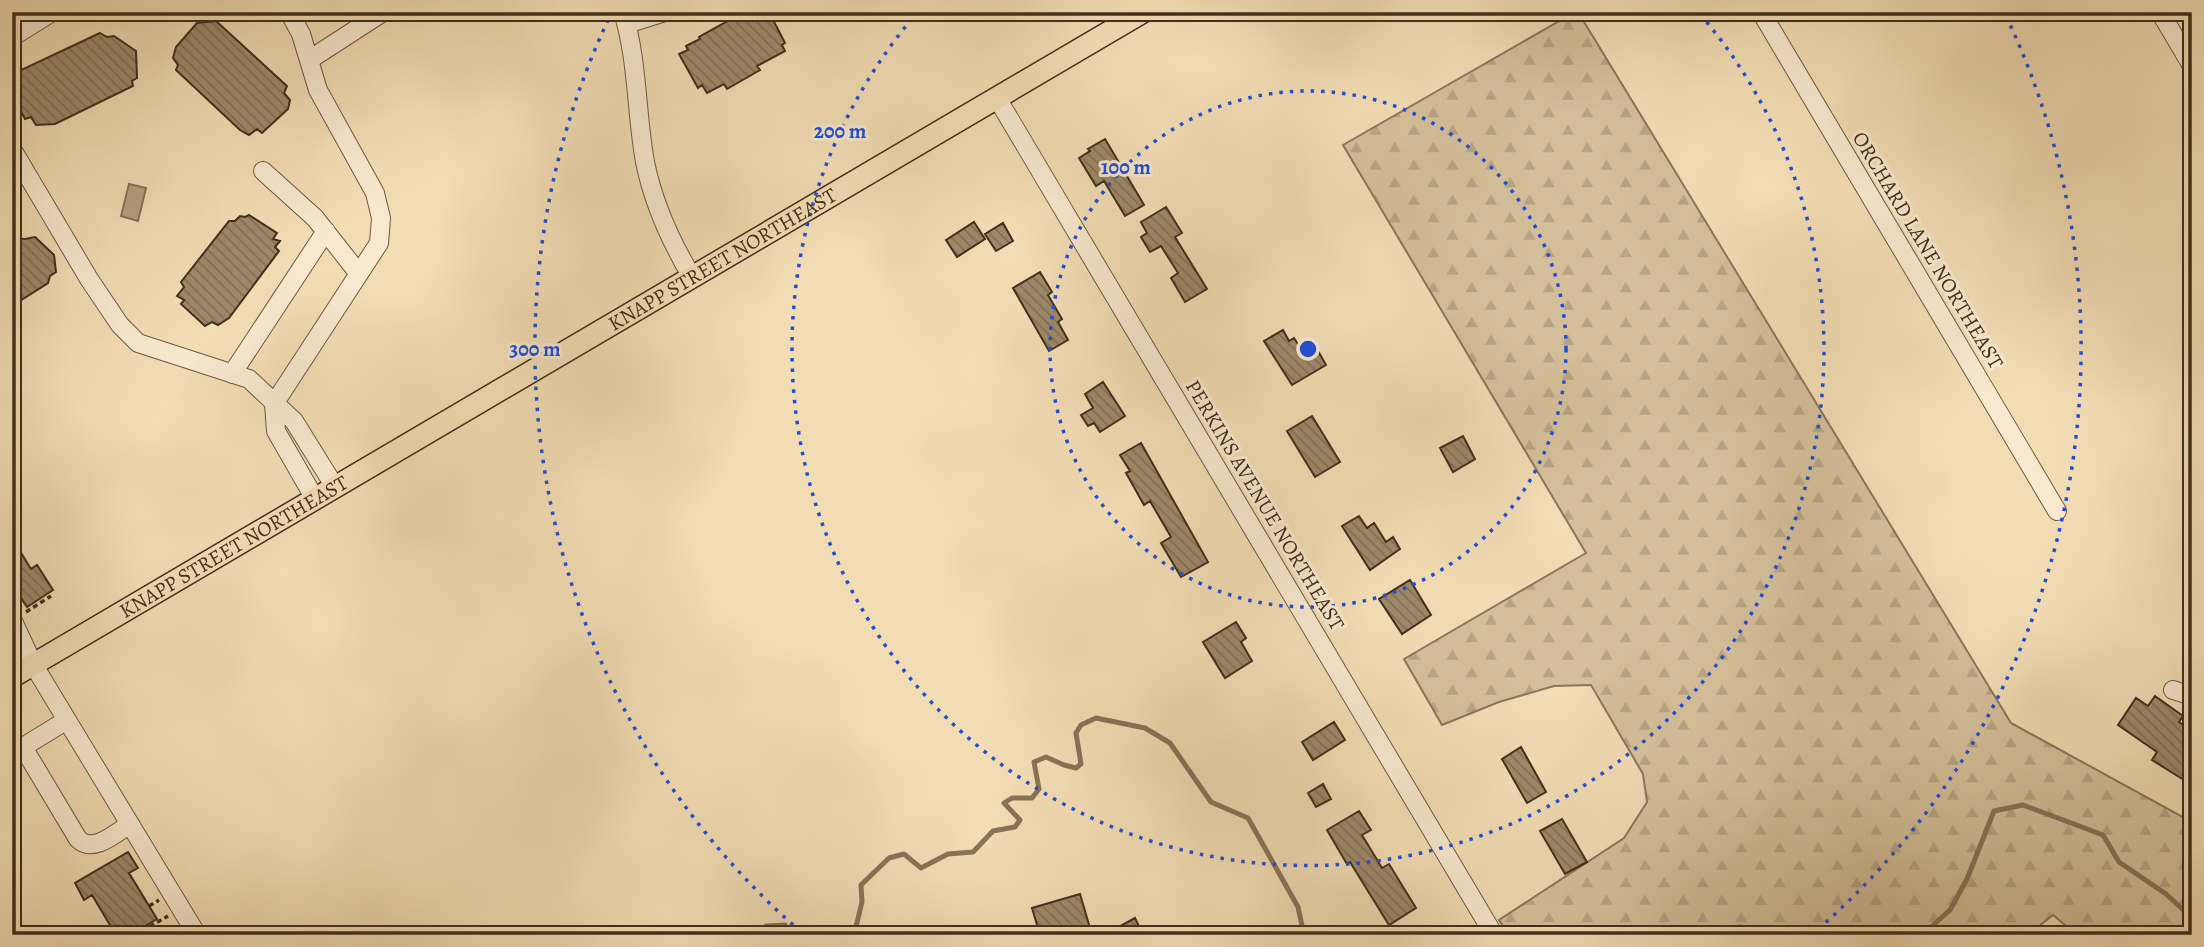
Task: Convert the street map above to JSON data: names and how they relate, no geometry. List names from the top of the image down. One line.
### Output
{"streets":{"main road":["KNAPP STREET NORTHEAST"],"street":["ORCHARD LANE NORTHEAST","PERKINS AVENUE NORTHEAST"]},"crossings":[["KNAPP STREET NORTHEAST","PERKINS AVENUE NORTHEAST"]],"rings":["200 m","100 m","300 m"]}
